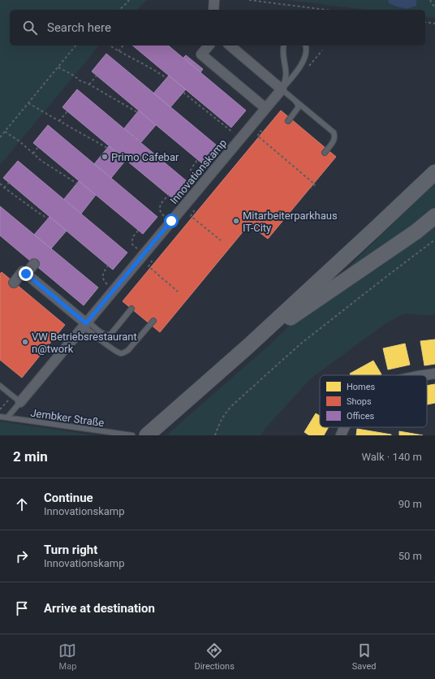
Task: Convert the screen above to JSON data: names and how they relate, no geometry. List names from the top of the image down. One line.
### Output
{"streets":{"street":["Innovationskamp"],"lane":["Jembker Straße"]},"crossings":[["Innovationskamp","Jembker Straße"]],"places":["Primo Cafebar","Mitarbeiterparkhaus IT-City","VW Betriebsrestaurant n@twork"],"legend":["Homes","Shops","Offices"],"page":{"search":"Search here","heading":["2 min","Walk · 140 m"],"list":[["Continue","Innovationskamp","90 m"],["Turn right","Innovationskamp","50 m"],"Arrive at destination"],"nav":["Map","Directions","Saved"]}}
